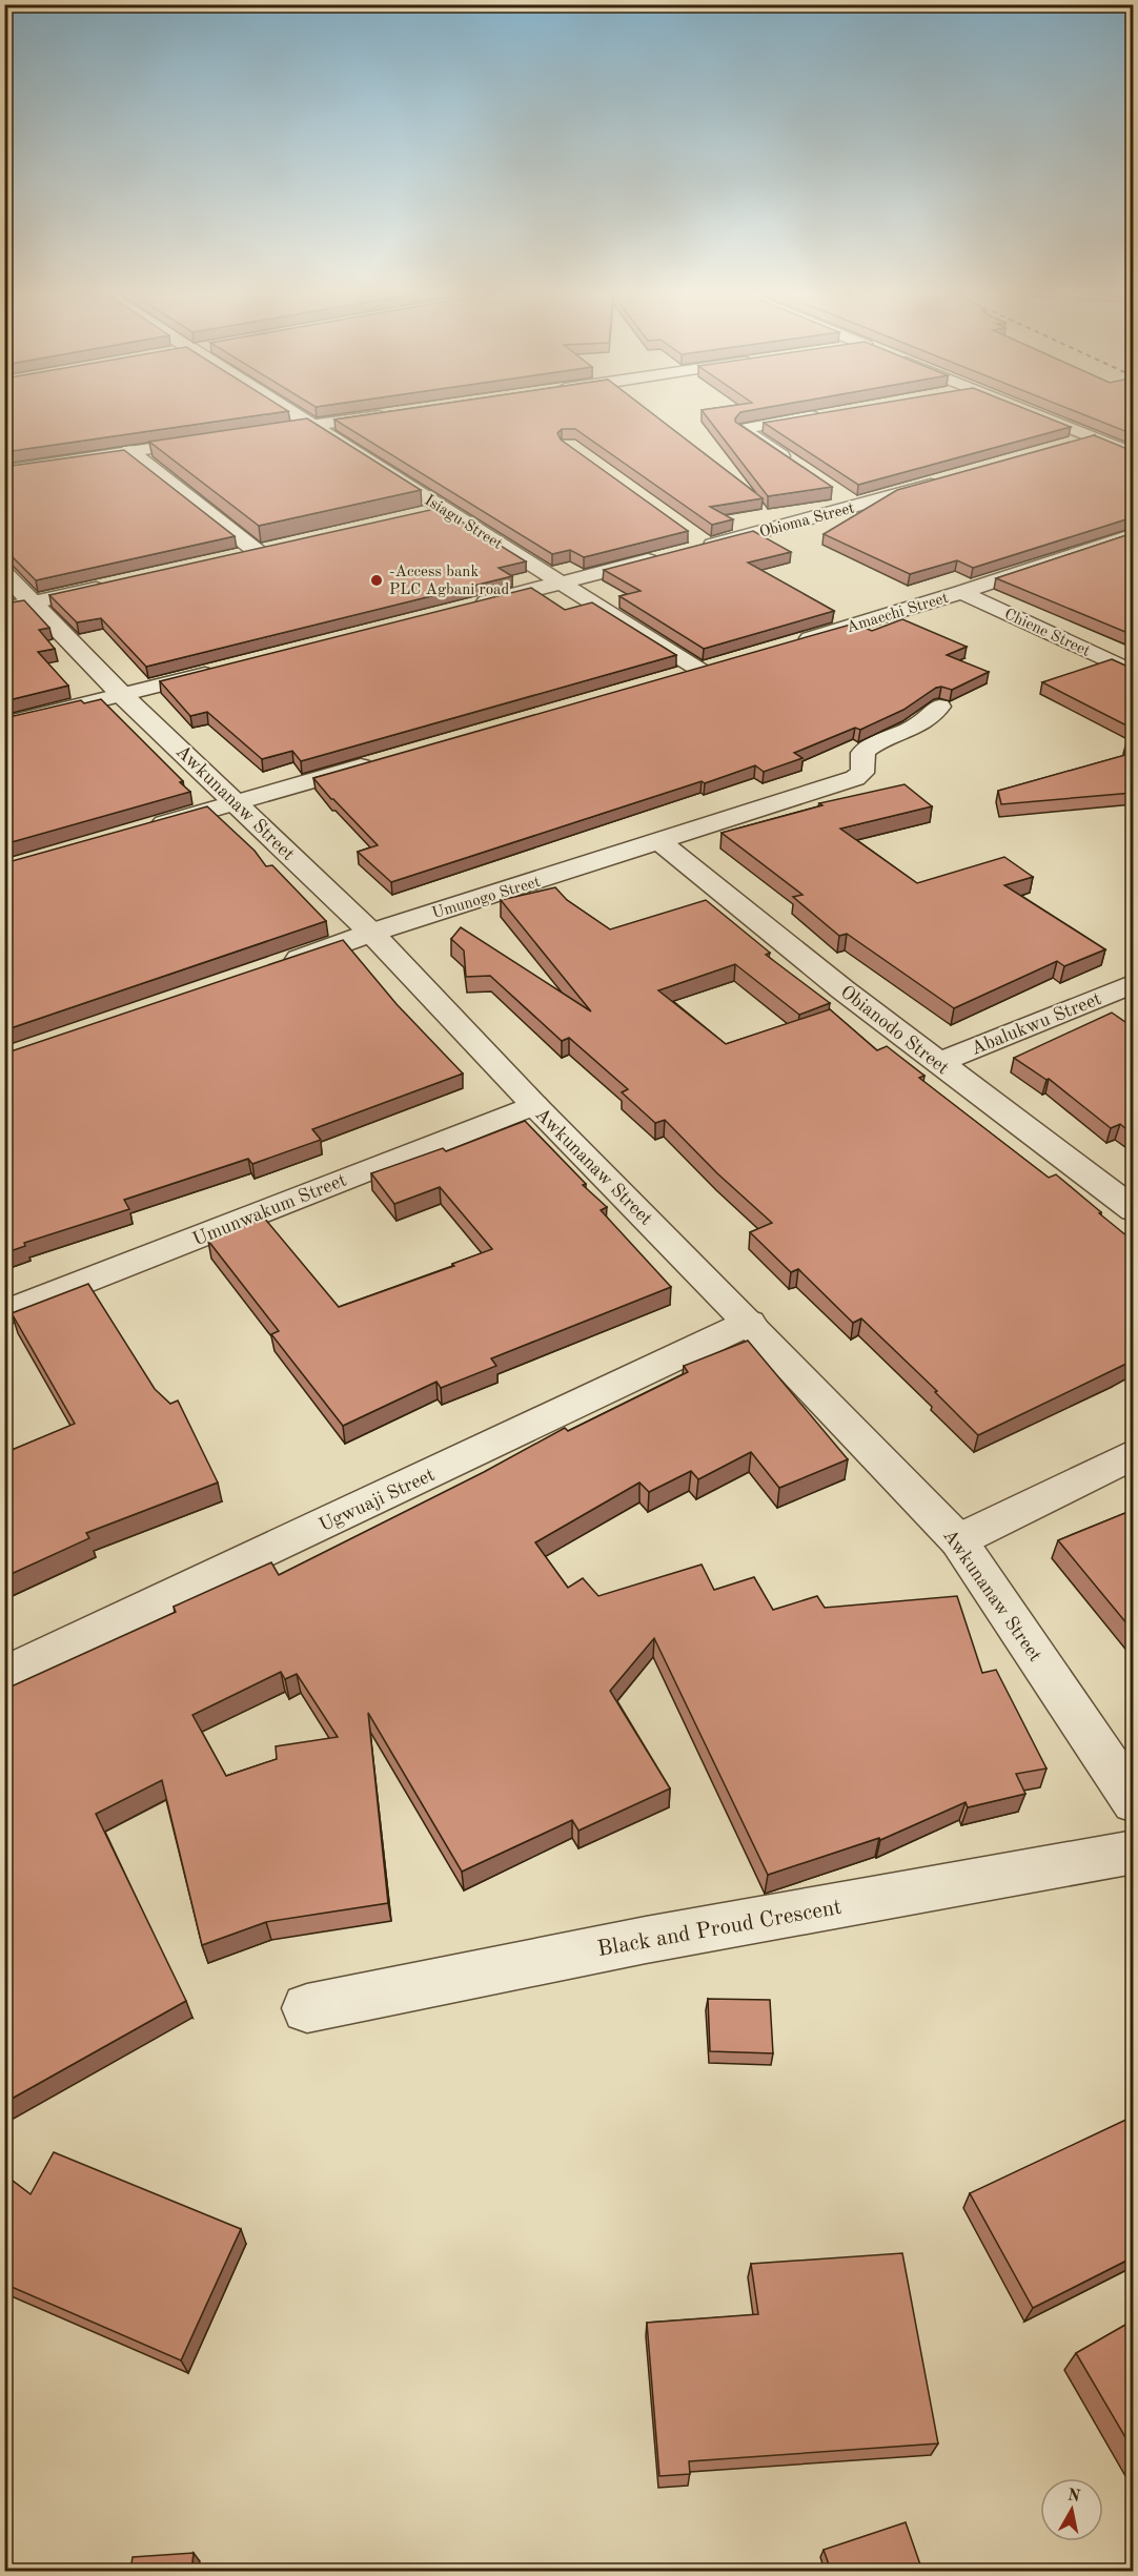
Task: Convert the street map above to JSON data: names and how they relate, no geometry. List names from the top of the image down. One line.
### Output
{"streets":{"street":["Obioma Street","Isiagu Street","Amaechi Street","Chiene Street","Awkunanaw Street","Umunogo Street","Abalukwu Street","Obianodo Street","Umunwakum Street","Ugwuaji Street","Black and Proud Crescent"]},"crossings":[["Amaechi Street","Chiene Street"],["Awkunanaw Street","Umunogo Street"],["Awkunanaw Street","Umunwakum Street"],["Awkunanaw Street","Ugwuaji Street"],["Umunogo Street","Obianodo Street"],["Abalukwu Street","Obianodo Street"]],"places":["-Access bank PLC Agbani road"],"north":"top"}
